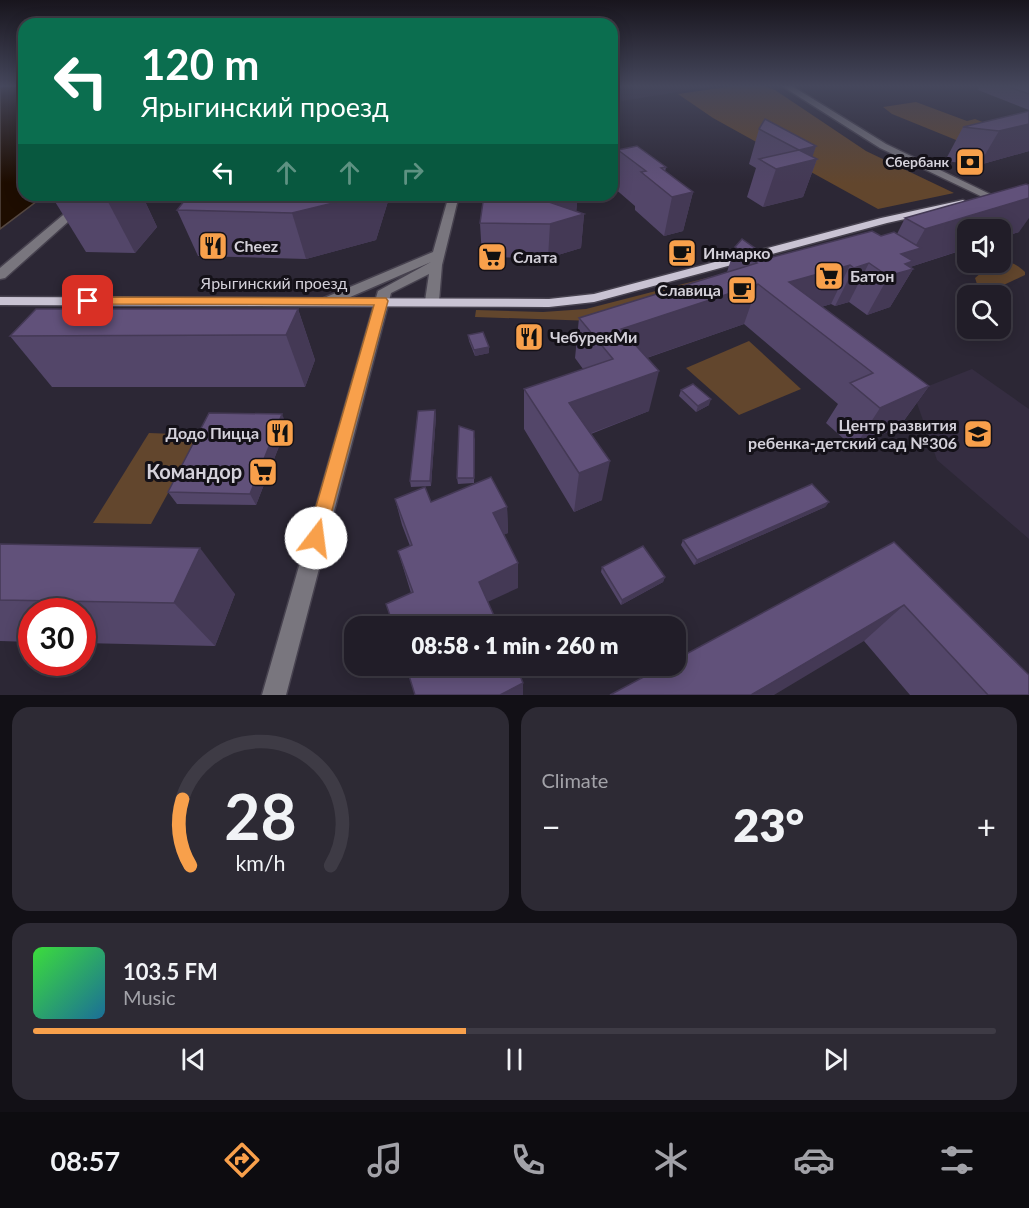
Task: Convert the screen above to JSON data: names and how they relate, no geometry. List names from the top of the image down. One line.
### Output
{"streets":{"main road":["Ярыгинский проезд"]},"places":{"bank":["Сбербанк"],"restaurant":["Cheez","ЧебурекМи","Додо Пицца"],"cafe":["Инмарко","Славица"],"supermarket":["Слата","Батон","Командор"],"school or university":["Центр развития ребенка-детский сад №306"]},"page":{"turn":["120 m","Ярыгинский проезд"],"limit":"30","trip":"08:58 · 1 min · 260 m","tile":"Climate","heat":["−","23°","+"],"song":["103.5 FM","Music"],"tabs":"08:57","gauge":["28","km/h"]}}
